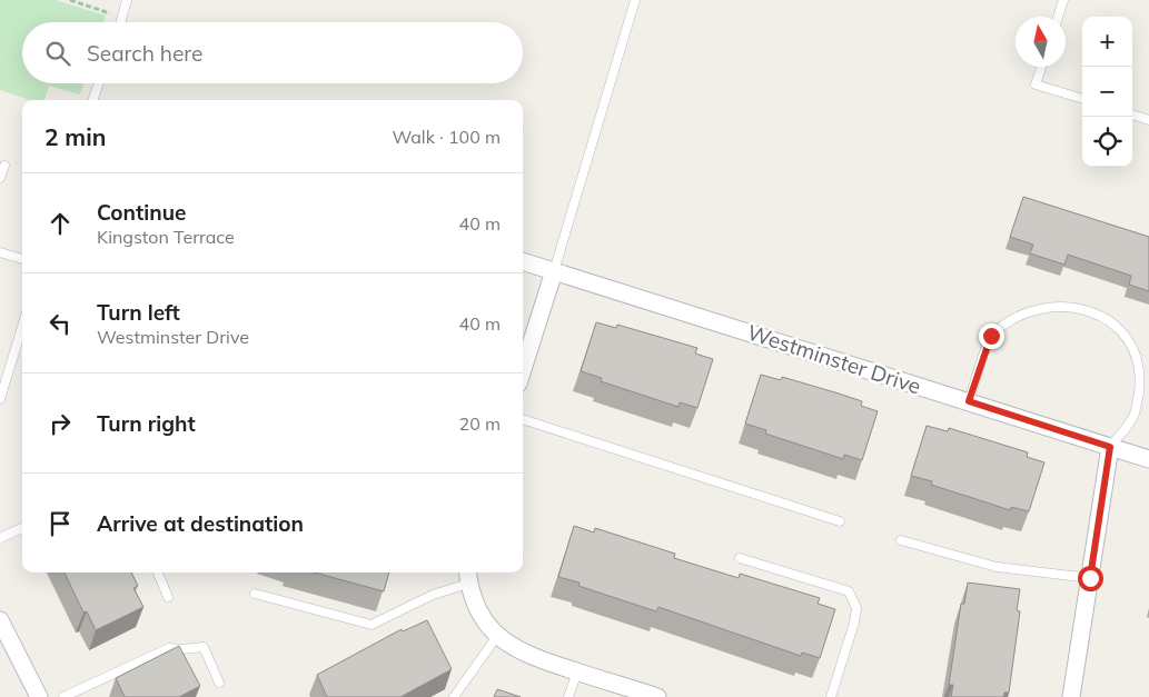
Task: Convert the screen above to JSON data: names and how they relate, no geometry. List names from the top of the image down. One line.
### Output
{"streets":{"street":["Westminster Drive"]},"north":"top","page":{"map_buttons":["+","−"],"search":"Search here","heading":["2 min","Walk · 100 m"],"list":[["Continue","Kingston Terrace","40 m"],["Turn left","Westminster Drive","40 m"],["Turn right","20 m"],"Arrive at destination"]}}
